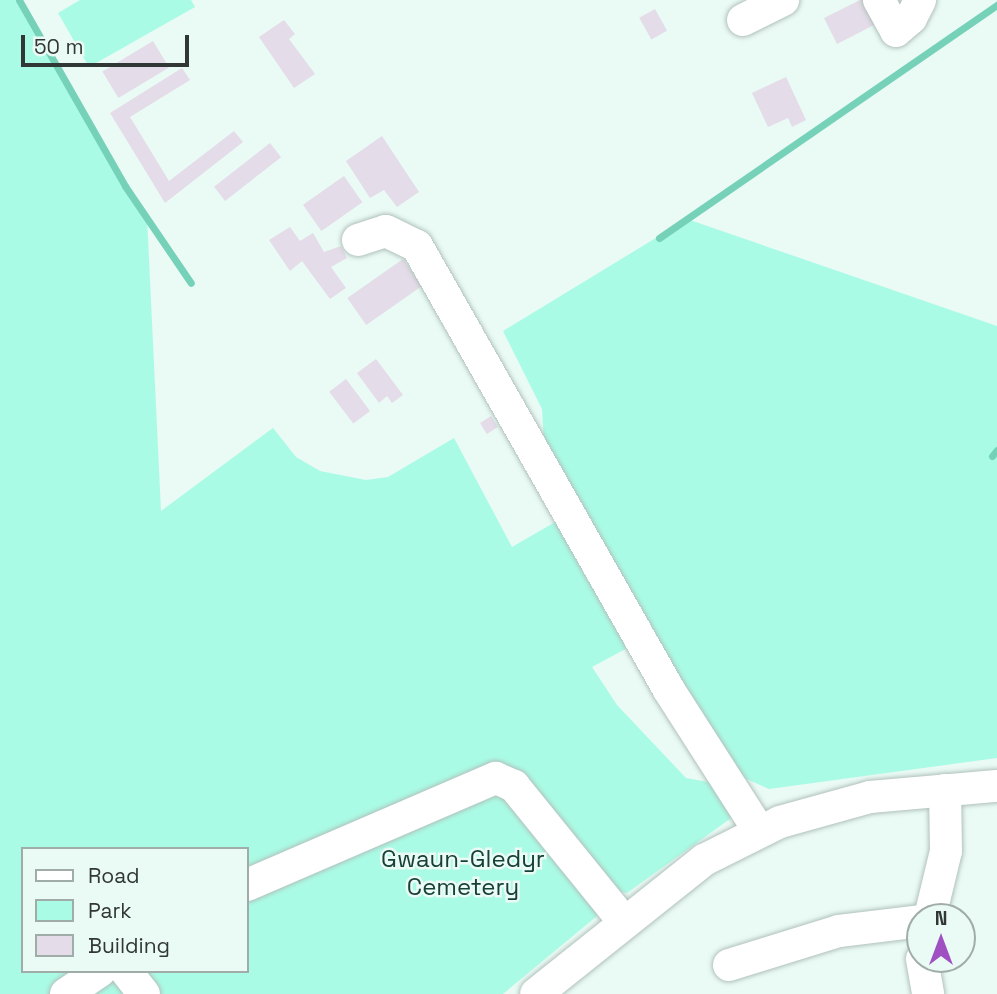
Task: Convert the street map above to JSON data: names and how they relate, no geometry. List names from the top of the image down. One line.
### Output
{"parks":["Gwaun-Gledyr Cemetery"],"legend":["Road","Park","Building"],"scale_bar":"50 m","north":"top"}
